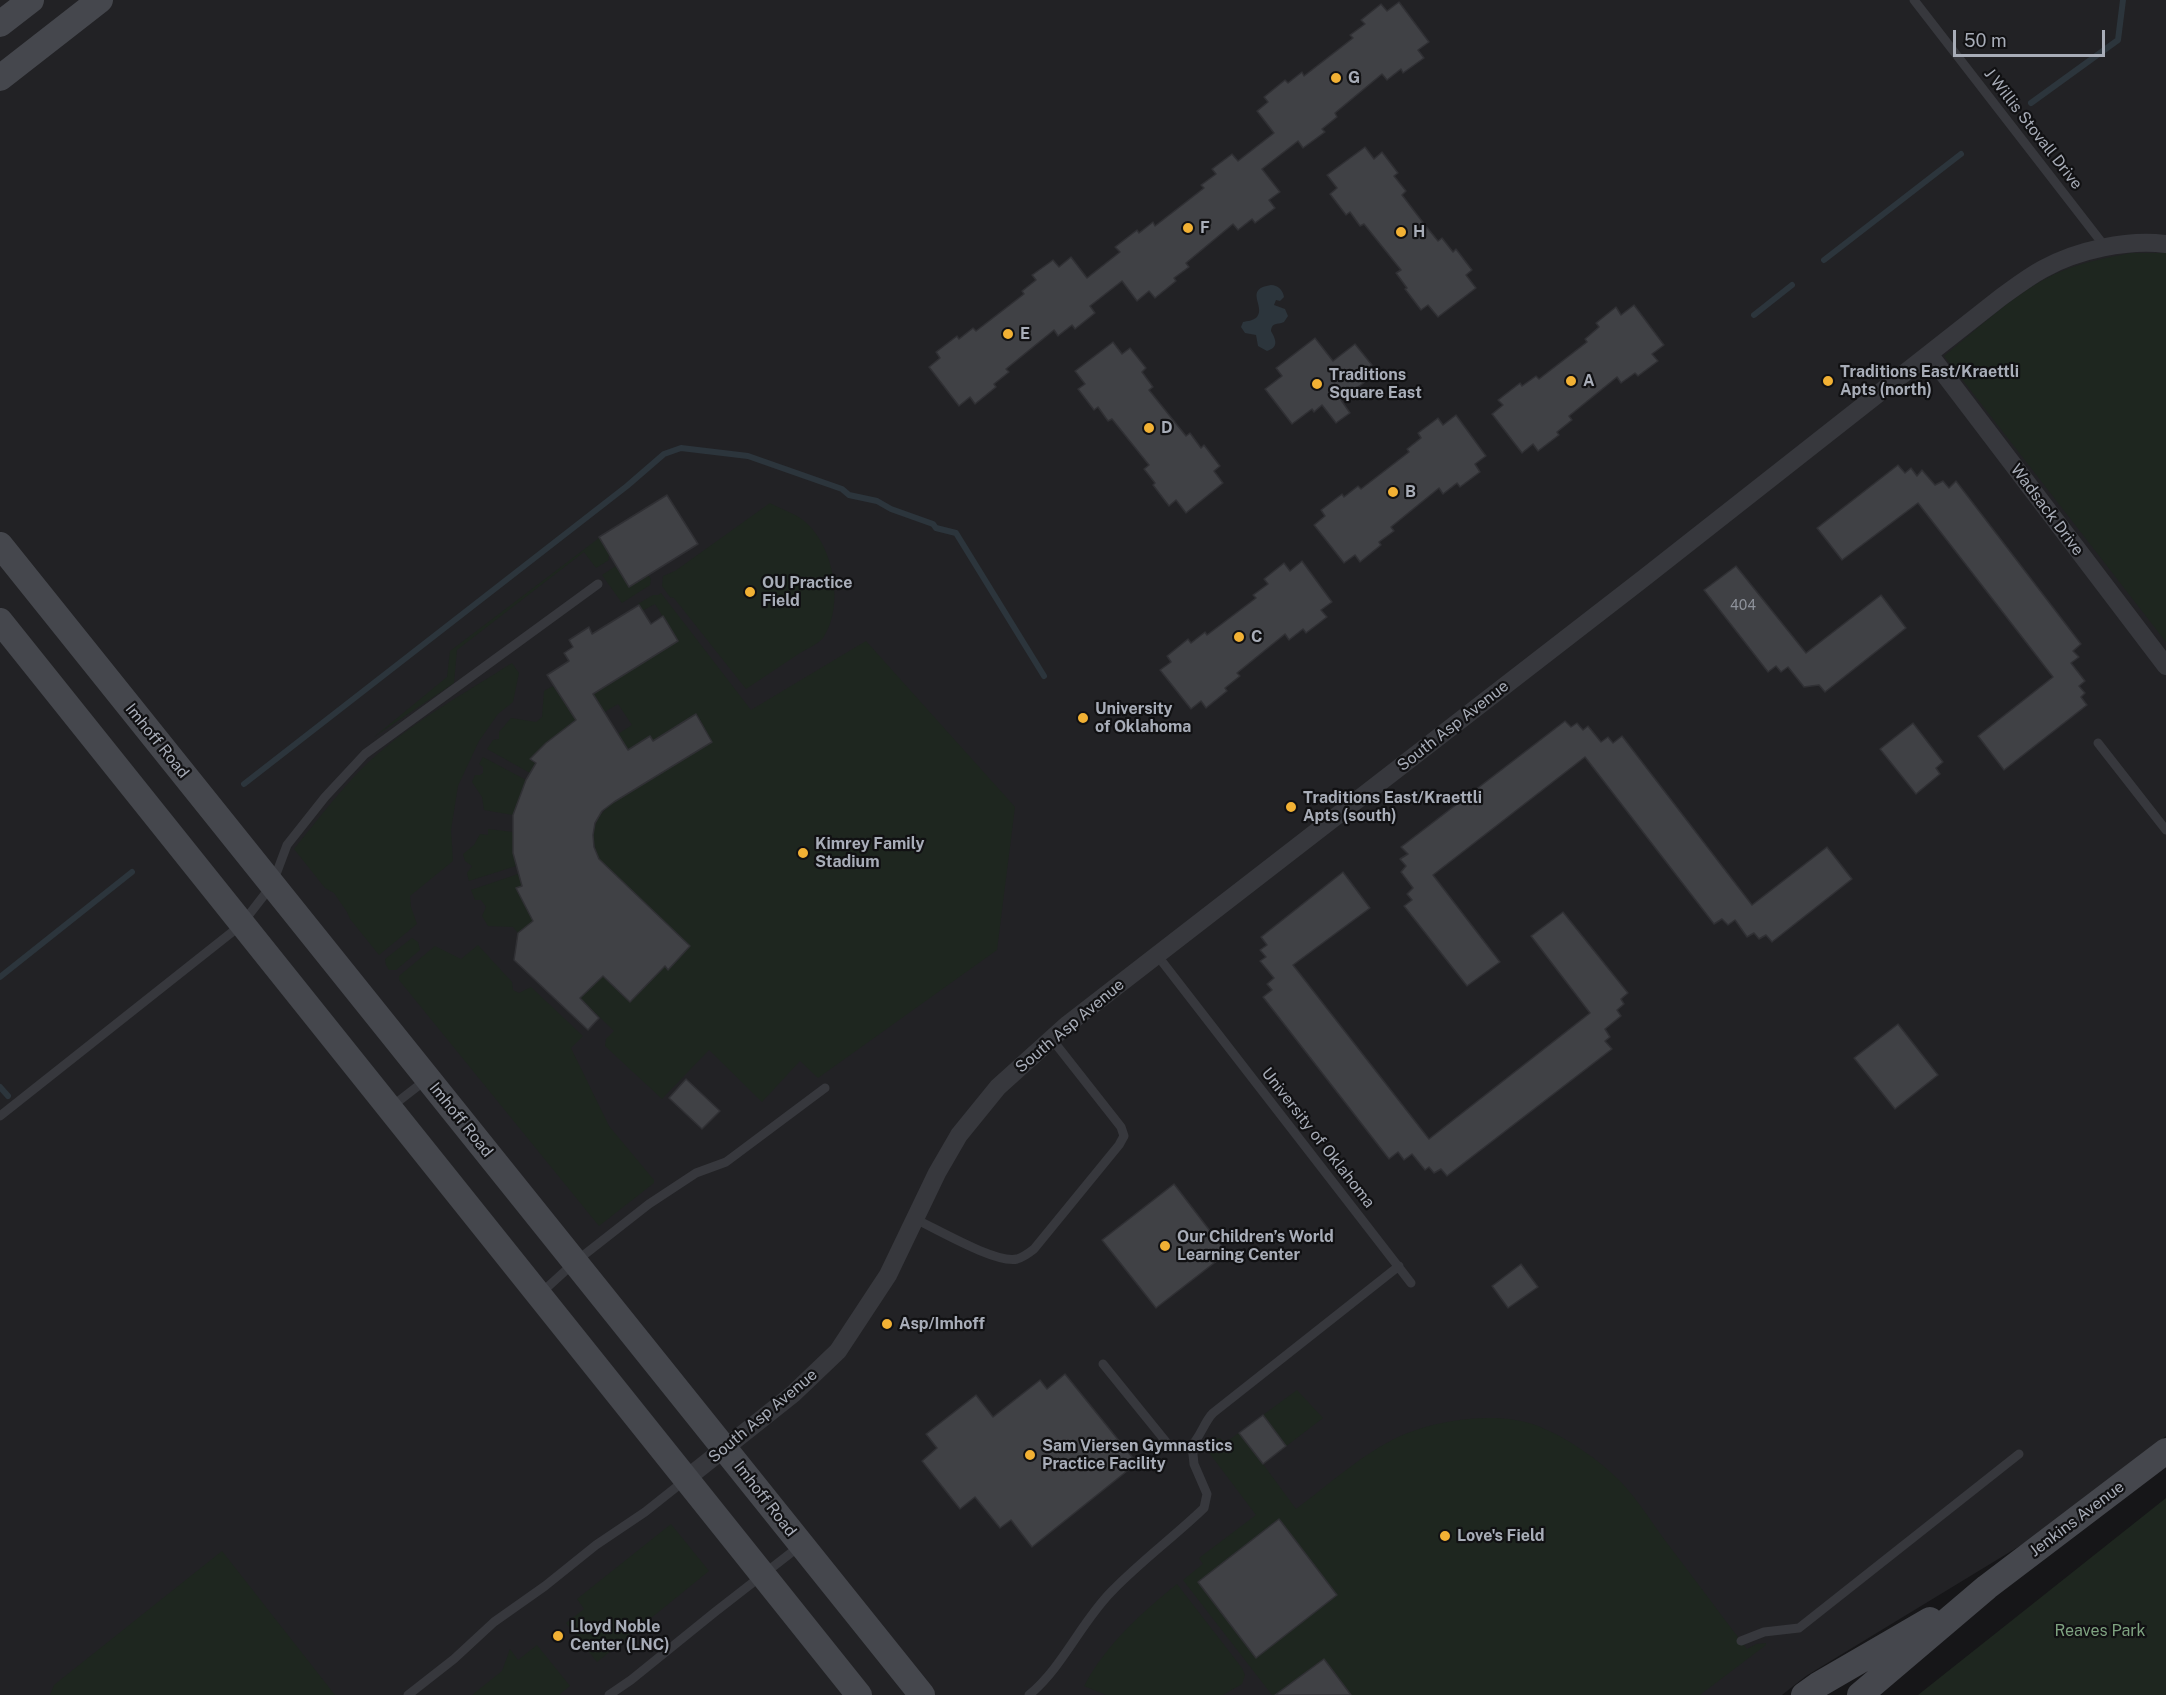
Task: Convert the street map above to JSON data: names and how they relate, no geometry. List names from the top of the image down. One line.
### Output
{"streets":{"main road":["Imhoff Road","Jenkins Avenue"],"street":["Wadsack Drive","South Asp Avenue"],"lane":["J Willis Stovall Drive","University of Oklahoma"]},"crossings":[["J Willis Stovall Drive","South Asp Avenue"],["Wadsack Drive","South Asp Avenue"],["South Asp Avenue","Imhoff Road"],["South Asp Avenue","University of Oklahoma"]],"parks":["Reaves Park"],"places":["G","F","H","E","A","Traditions East/Kraettli Apts (north)","Traditions Square East","D","B","OU Practice Field","C","University of Oklahoma","Traditions East/Kraettli Apts (south)","Kimrey Family Stadium","Our Children’s World Learning Center","Asp/Imhoff","Sam Viersen Gymnastics Practice Facility","Love's Field","Lloyd Noble Center (LNC)"],"house_numbers":["404"],"scale_bar":"50 m"}
